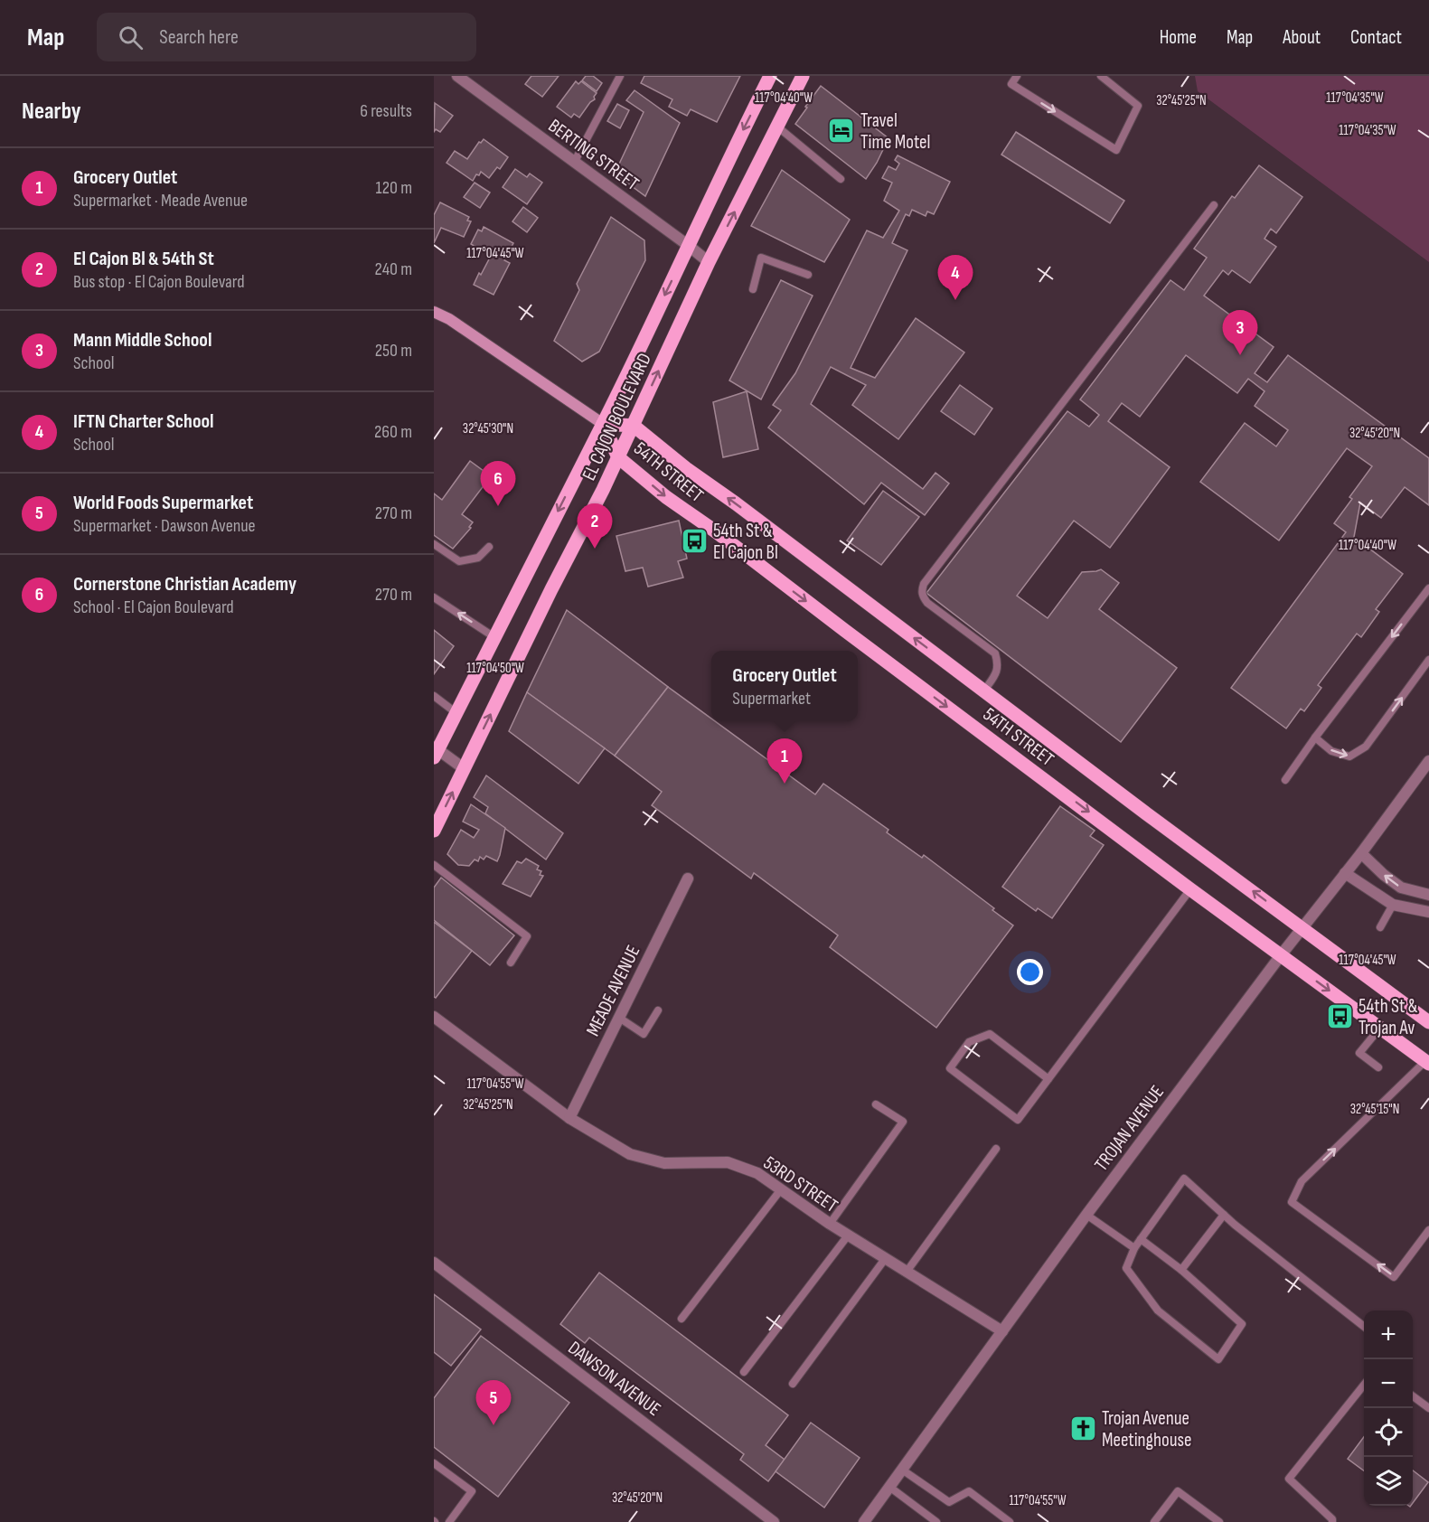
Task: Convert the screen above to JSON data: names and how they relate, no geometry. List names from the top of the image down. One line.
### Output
{"streets":{"main road":["EL CAJON BOULEVARD","54TH STREET"],"street":["BERTING STREET","MEADE AVENUE","TROJAN AVENUE","53RD STREET","DAWSON AVENUE"]},"crossings":[["BERTING STREET","EL CAJON BOULEVARD"],["EL CAJON BOULEVARD","54TH STREET"],["54TH STREET","TROJAN AVENUE"],["MEADE AVENUE","53RD STREET"],["TROJAN AVENUE","53RD STREET"]],"places":{"hotel":["Travel Time Motel"],"bus stop":["54th St & El Cajon Bl","54th St & Trojan Av"],"church":["Trojan Avenue Meetinghouse"]},"page":{"header":"Map","search":"Search here","nav":["Home","Map","About","Contact"],"heading":["Nearby","6 results"],"list":[{"mark":"1","name":"Grocery Outlet","note":"Supermarket · Meade Avenue","value":"120 m"},{"mark":"2","name":"El Cajon Bl & 54th St","note":"Bus stop · El Cajon Boulevard","value":"240 m"},{"mark":"3","name":"Mann Middle School","note":"School","value":"250 m"},{"mark":"4","name":"IFTN Charter School","note":"School","value":"260 m"},{"mark":"5","name":"World Foods Supermarket","note":"Supermarket · Dawson Avenue","value":"270 m"},{"mark":"6","name":"Cornerstone Christian Academy","note":"School · El Cajon Boulevard","value":"270 m"}],"pins":["4","3","6","2","1","5"],"popup":["Grocery Outlet","Supermarket"],"map_buttons":["+","−"]},"coordinates":["117°04'35\"W","117°04'40\"W","32°45'25\"N","117°04'45\"W","32°45'30\"N","32°45'20\"N","117°04'50\"W","117°04'55\"W","32°45'15\"N"]}
